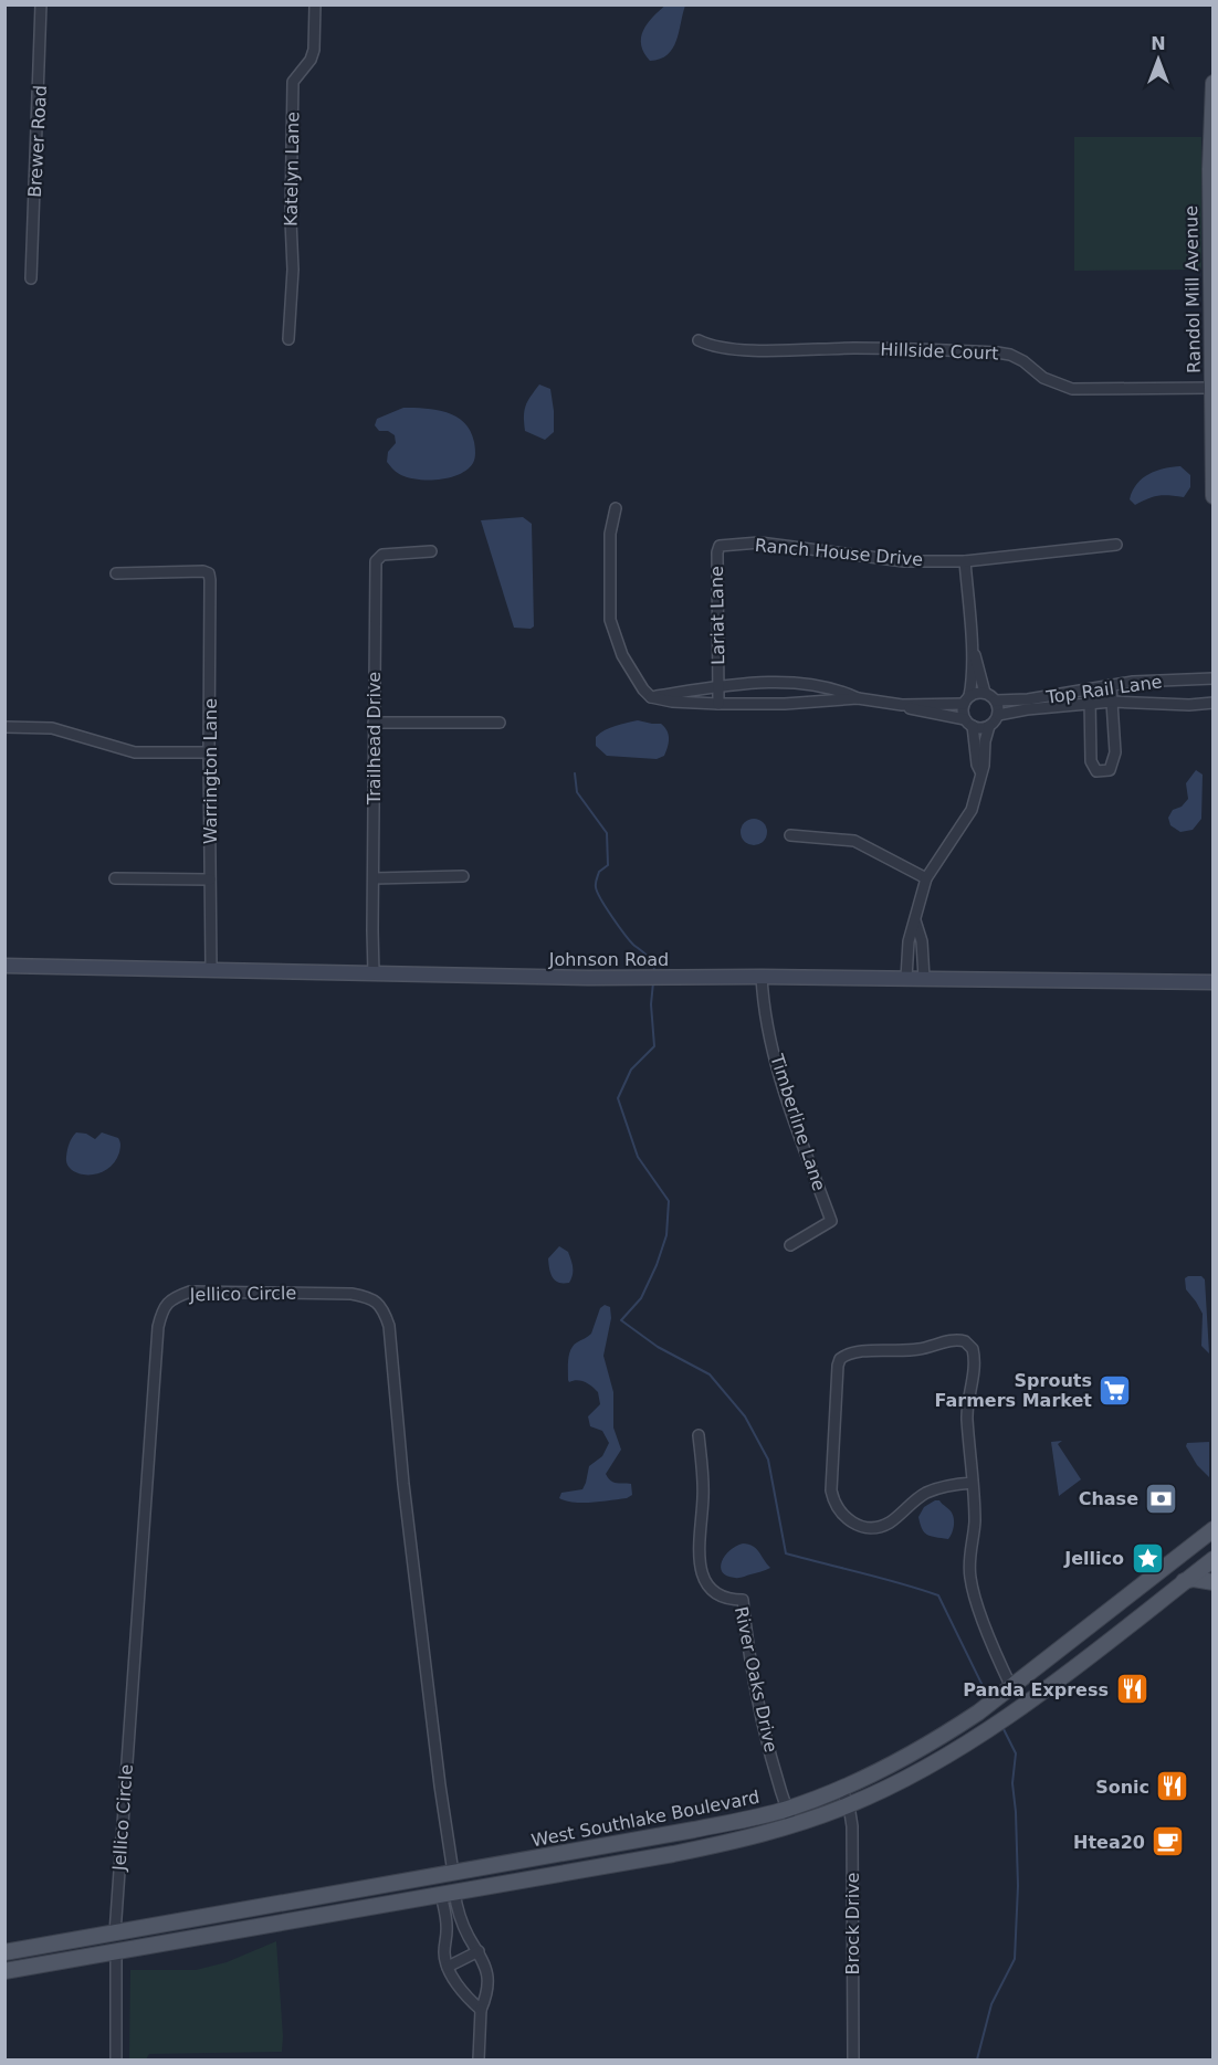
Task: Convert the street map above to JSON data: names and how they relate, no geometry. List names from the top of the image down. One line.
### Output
{"streets":{"main road":["Randol Mill Avenue","West Southlake Boulevard"],"street":["Brewer Road","Katelyn Lane","Hillside Court","Ranch House Drive","Lariat Lane","Top Rail Lane","Trailhead Drive","Warrington Lane","Johnson Road","Timberline Lane","Jellico Circle","River Oaks Drive","Brock Drive"]},"crossings":[["Randol Mill Avenue","Hillside Court"],["Ranch House Drive","Lariat Lane"],["Trailhead Drive","Johnson Road"],["Warrington Lane","Johnson Road"],["Johnson Road","Timberline Lane"],["Jellico Circle","West Southlake Boulevard"],["River Oaks Drive","West Southlake Boulevard"],["West Southlake Boulevard","Brock Drive"]],"places":{"supermarket":["Sprouts Farmers Market"],"bank":["Chase"],"place":["Jellico"],"restaurant":["Panda Express","Sonic"],"cafe":["Htea20"]},"north":"top"}
